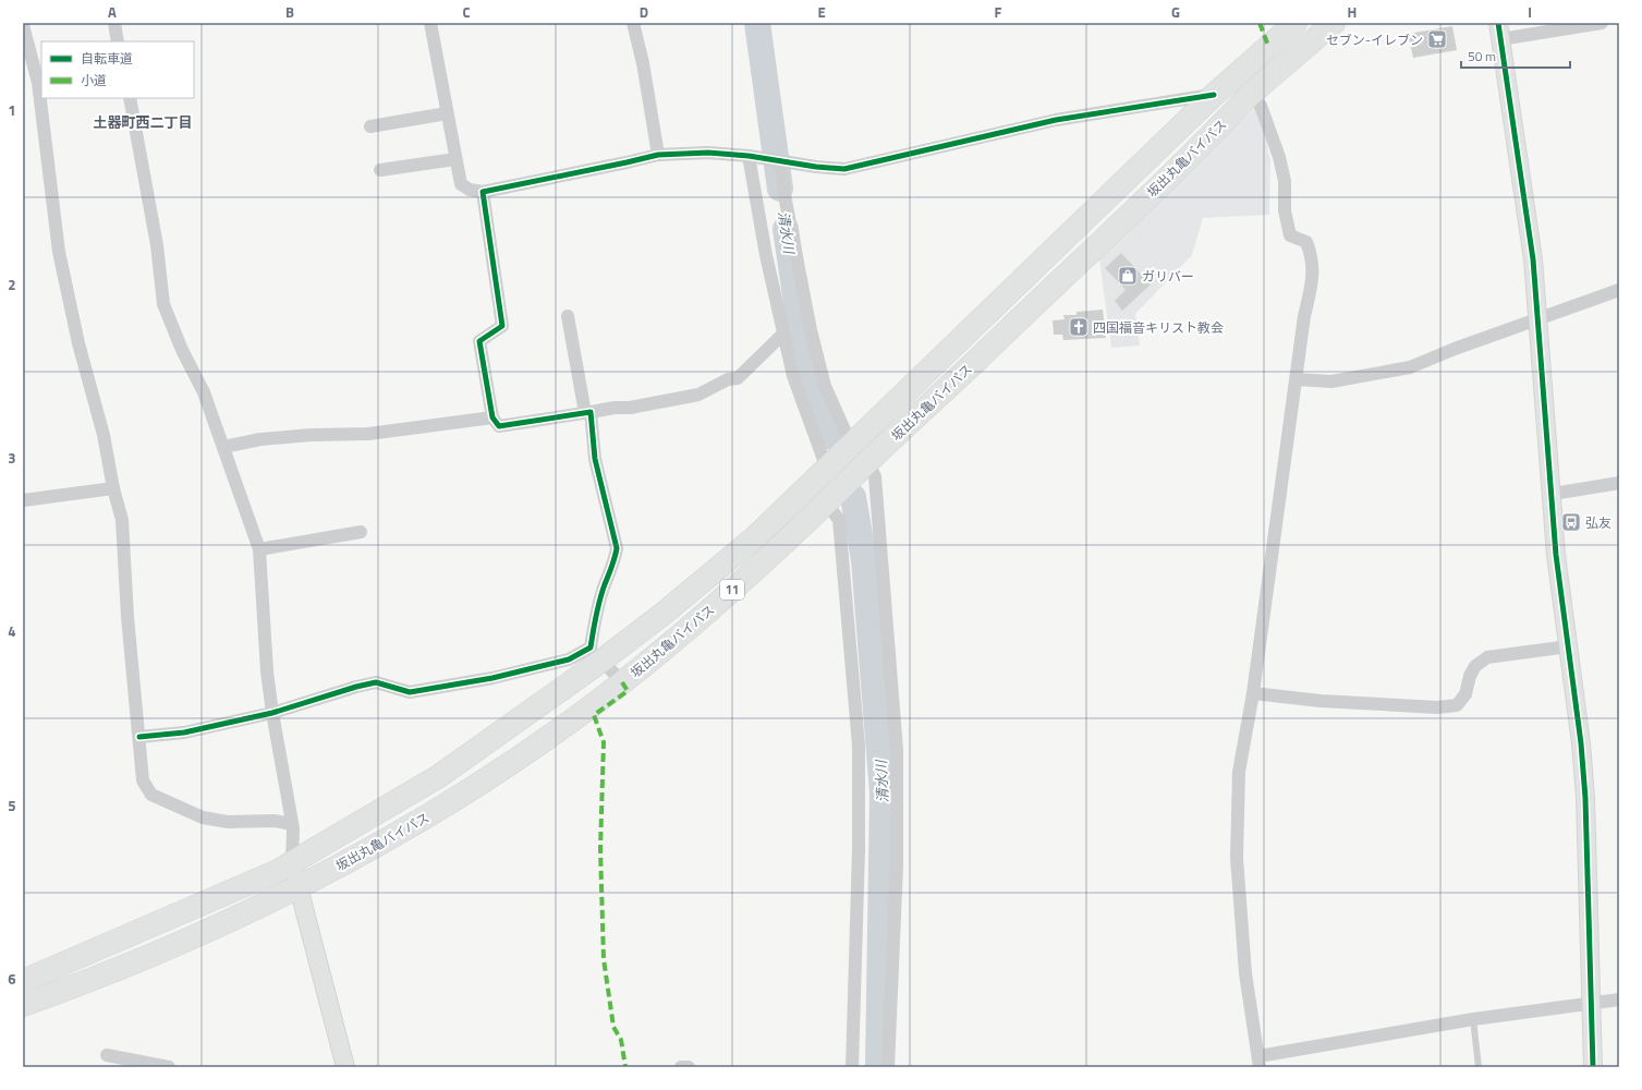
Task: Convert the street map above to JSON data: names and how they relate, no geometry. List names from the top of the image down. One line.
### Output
{"streets":{"highway":["坂出丸亀バイパス","11"]},"districts":["土器町西二丁目"],"water":["清水川"],"places":{"supermarket":["セブン-イレブン"],"shop":["ガリバー"],"church":["四国福音キリスト教会"],"bus stop":["弘友"]},"legend":["自転車道","小道"],"scale_bar":"50 m","grid":{"columns":["A","B","C","D","E","F","G","H","I"],"rows":["1","2","3","4","5","6"]}}
